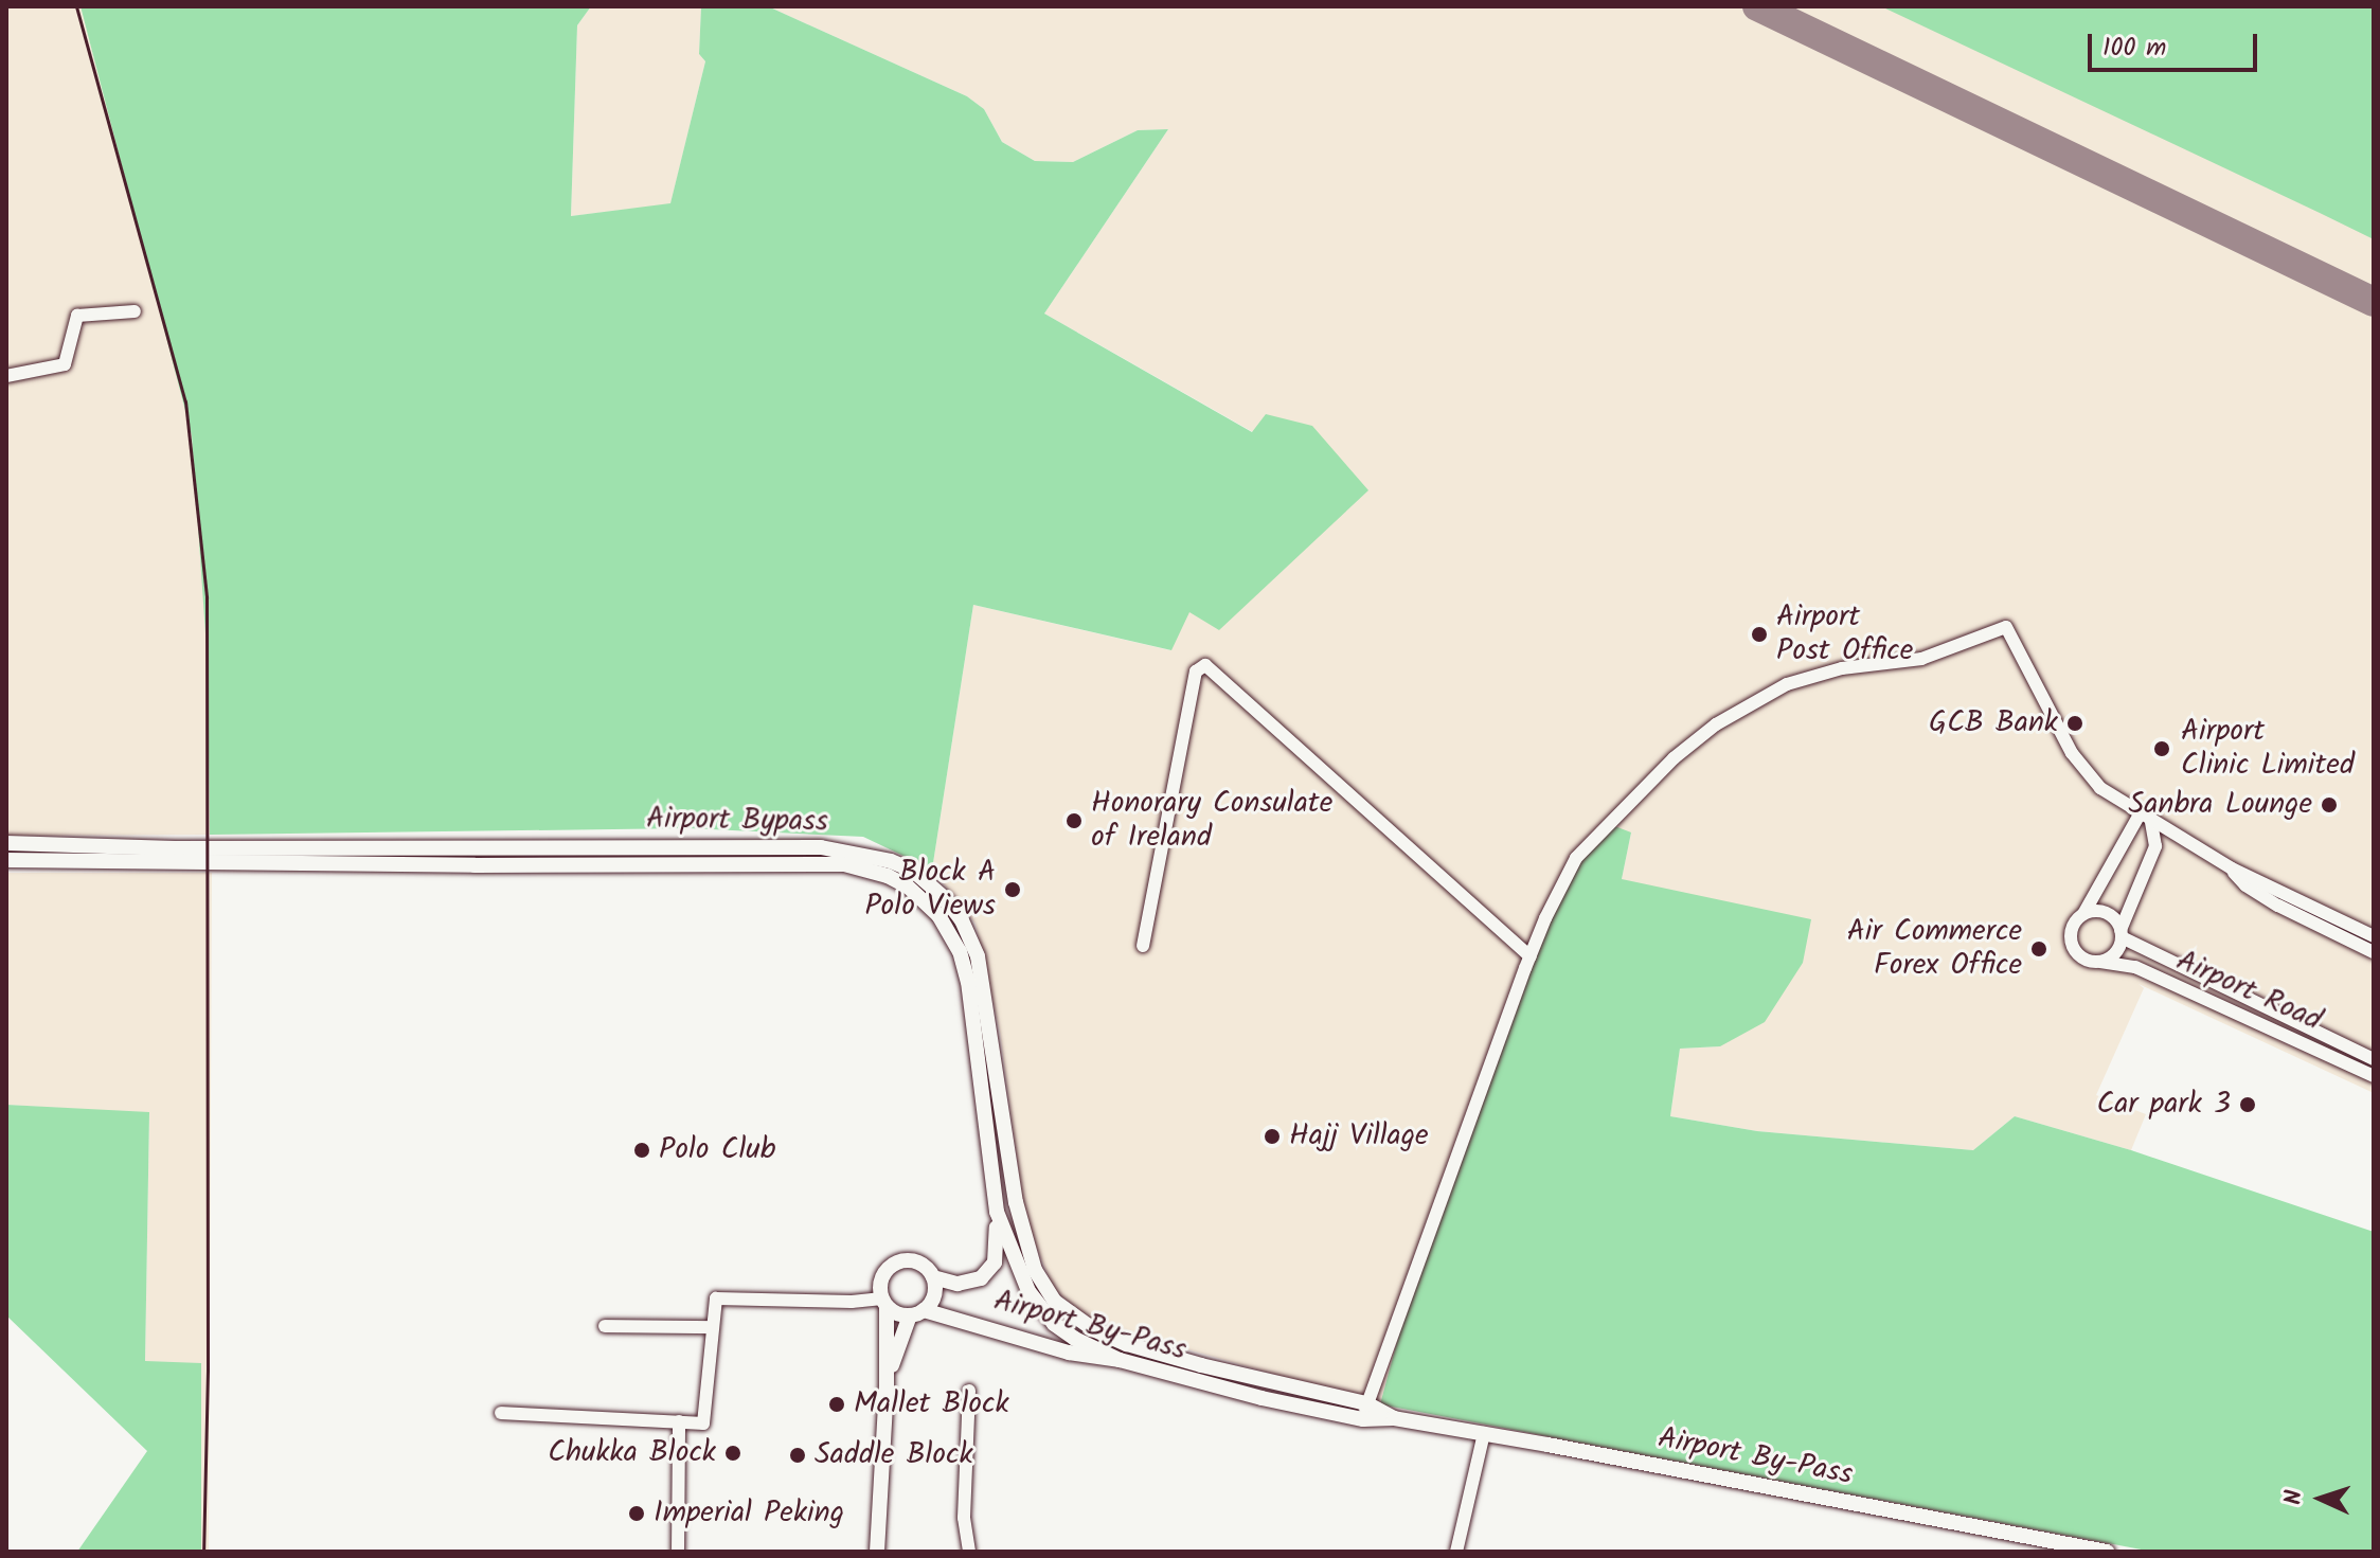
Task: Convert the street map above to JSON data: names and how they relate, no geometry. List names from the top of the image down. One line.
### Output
{"streets":{"main road":["Airport Bypass","Airport By-Pass"],"street":["Airport Road"]},"crossings":[["Airport Bypass","Airport By-Pass"]],"places":["Airport Post Office","GCB Bank","Airport Clinic Limited","Sanbra Lounge","Honorary Consulate of Ireland","Block A Polo Views","Air Commerce Forex Office","Car park 3","Hajj Village","Polo Club","Mallet Block","Chukka Block","Saddle Block","Imperial Peking"],"scale_bar":"100 m","north":"left"}
